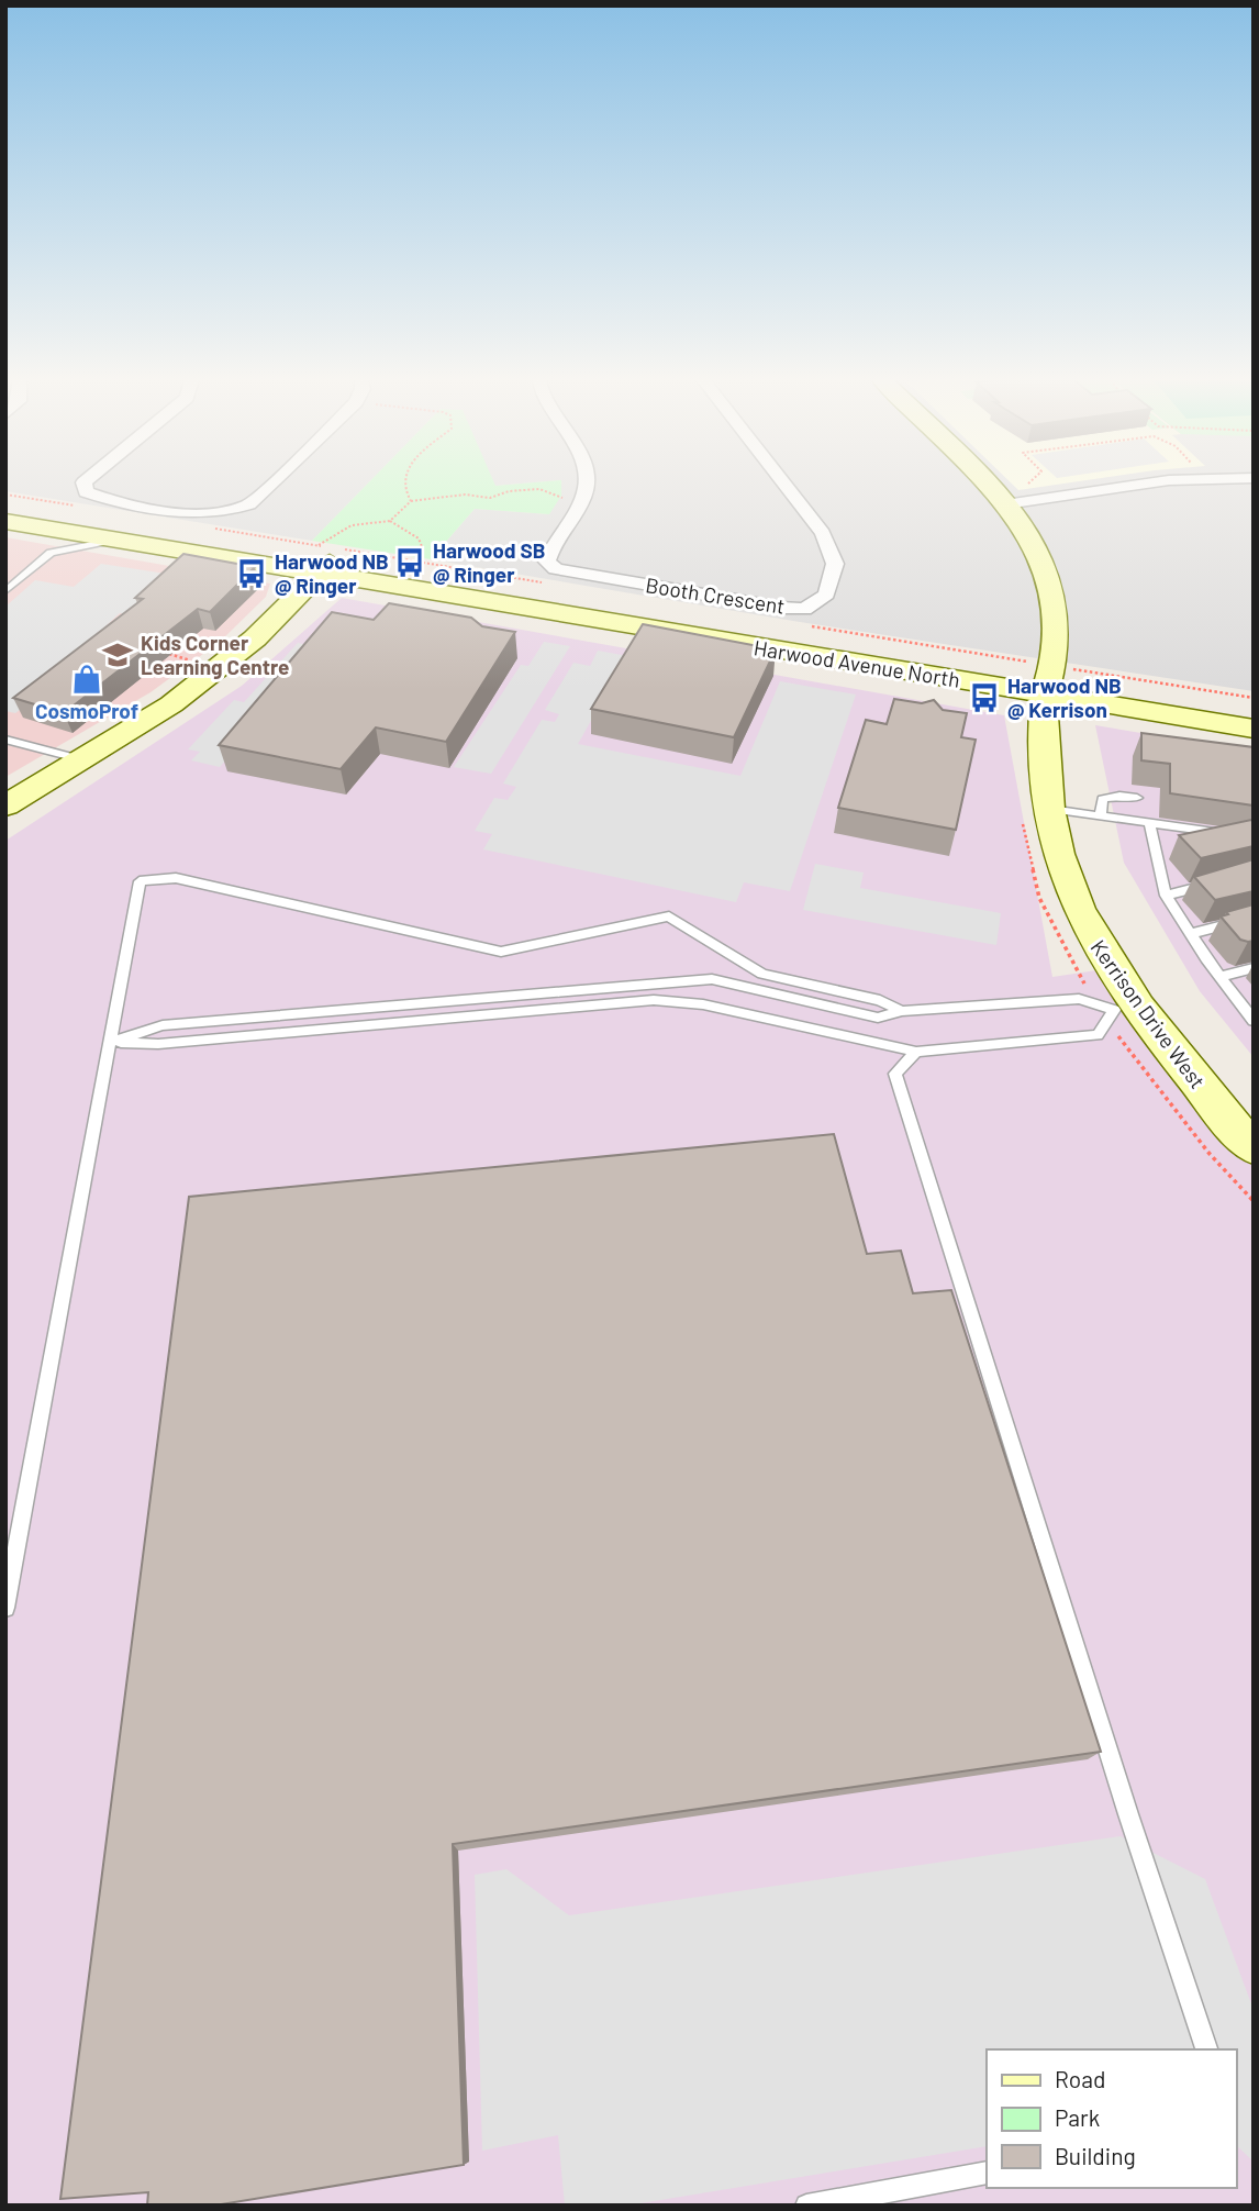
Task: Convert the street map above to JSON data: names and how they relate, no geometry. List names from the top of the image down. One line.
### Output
{"streets":{"main road":["Harwood Avenue North","Kerrison Drive West"],"street":["Booth Crescent"]},"crossings":[["Harwood Avenue North","Kerrison Drive West"]],"places":{"bus stop":["Harwood SB @ Ringer","Harwood NB @ Ringer","Harwood NB @ Kerrison"],"school or university":["Kids Corner Learning Centre"],"shop":["CosmoProf"]},"legend":["Road","Park","Building"]}
